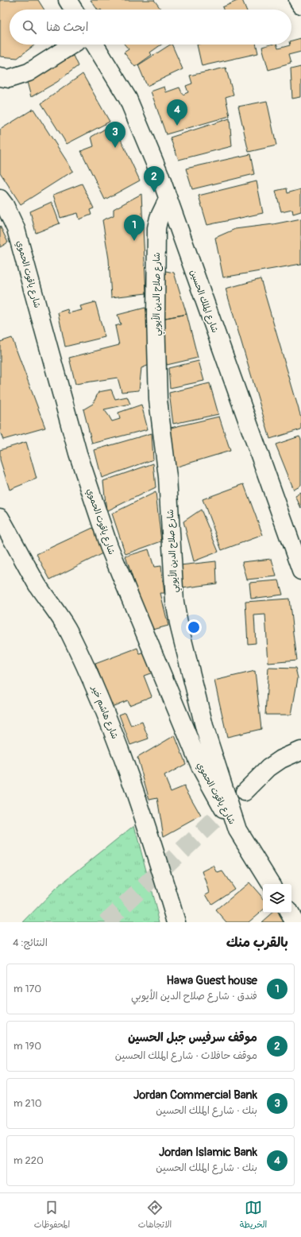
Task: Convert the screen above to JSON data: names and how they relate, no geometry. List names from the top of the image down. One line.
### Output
{"streets":{"street":["شارع ياقوت الحموي","شارع صلاح الدين الأيوبي","شارع الملك الحسين","شارع هاشم خير"]},"crossings":[["شارع ياقوت الحموي","شارع صلاح الدين الأيوبي"],["شارع صلاح الدين الأيوبي","شارع الملك الحسين"]],"page":{"search":"ابحث هنا","pins":["4","3","2","1"],"heading":["بالقرب منك","النتائج: 4"],"list":[{"mark":"1","name":"Hawa Guest house","note":"فندق · شارع صلاح الدين الأيوبي","value":"170 m"},{"mark":"2","name":"موقف سرفيس جبل الحسين","note":"موقف حافلات · شارع الملك الحسين","value":"190 m"},{"mark":"3","name":"Jordan Commercial Bank","note":"بنك · شارع الملك الحسين","value":"210 m"},{"mark":"4","name":"Jordan Islamic Bank","note":"بنك · شارع الملك الحسين","value":"220 m"}],"nav":["الخريطة","الاتجاهات","المحفوظات"]}}
